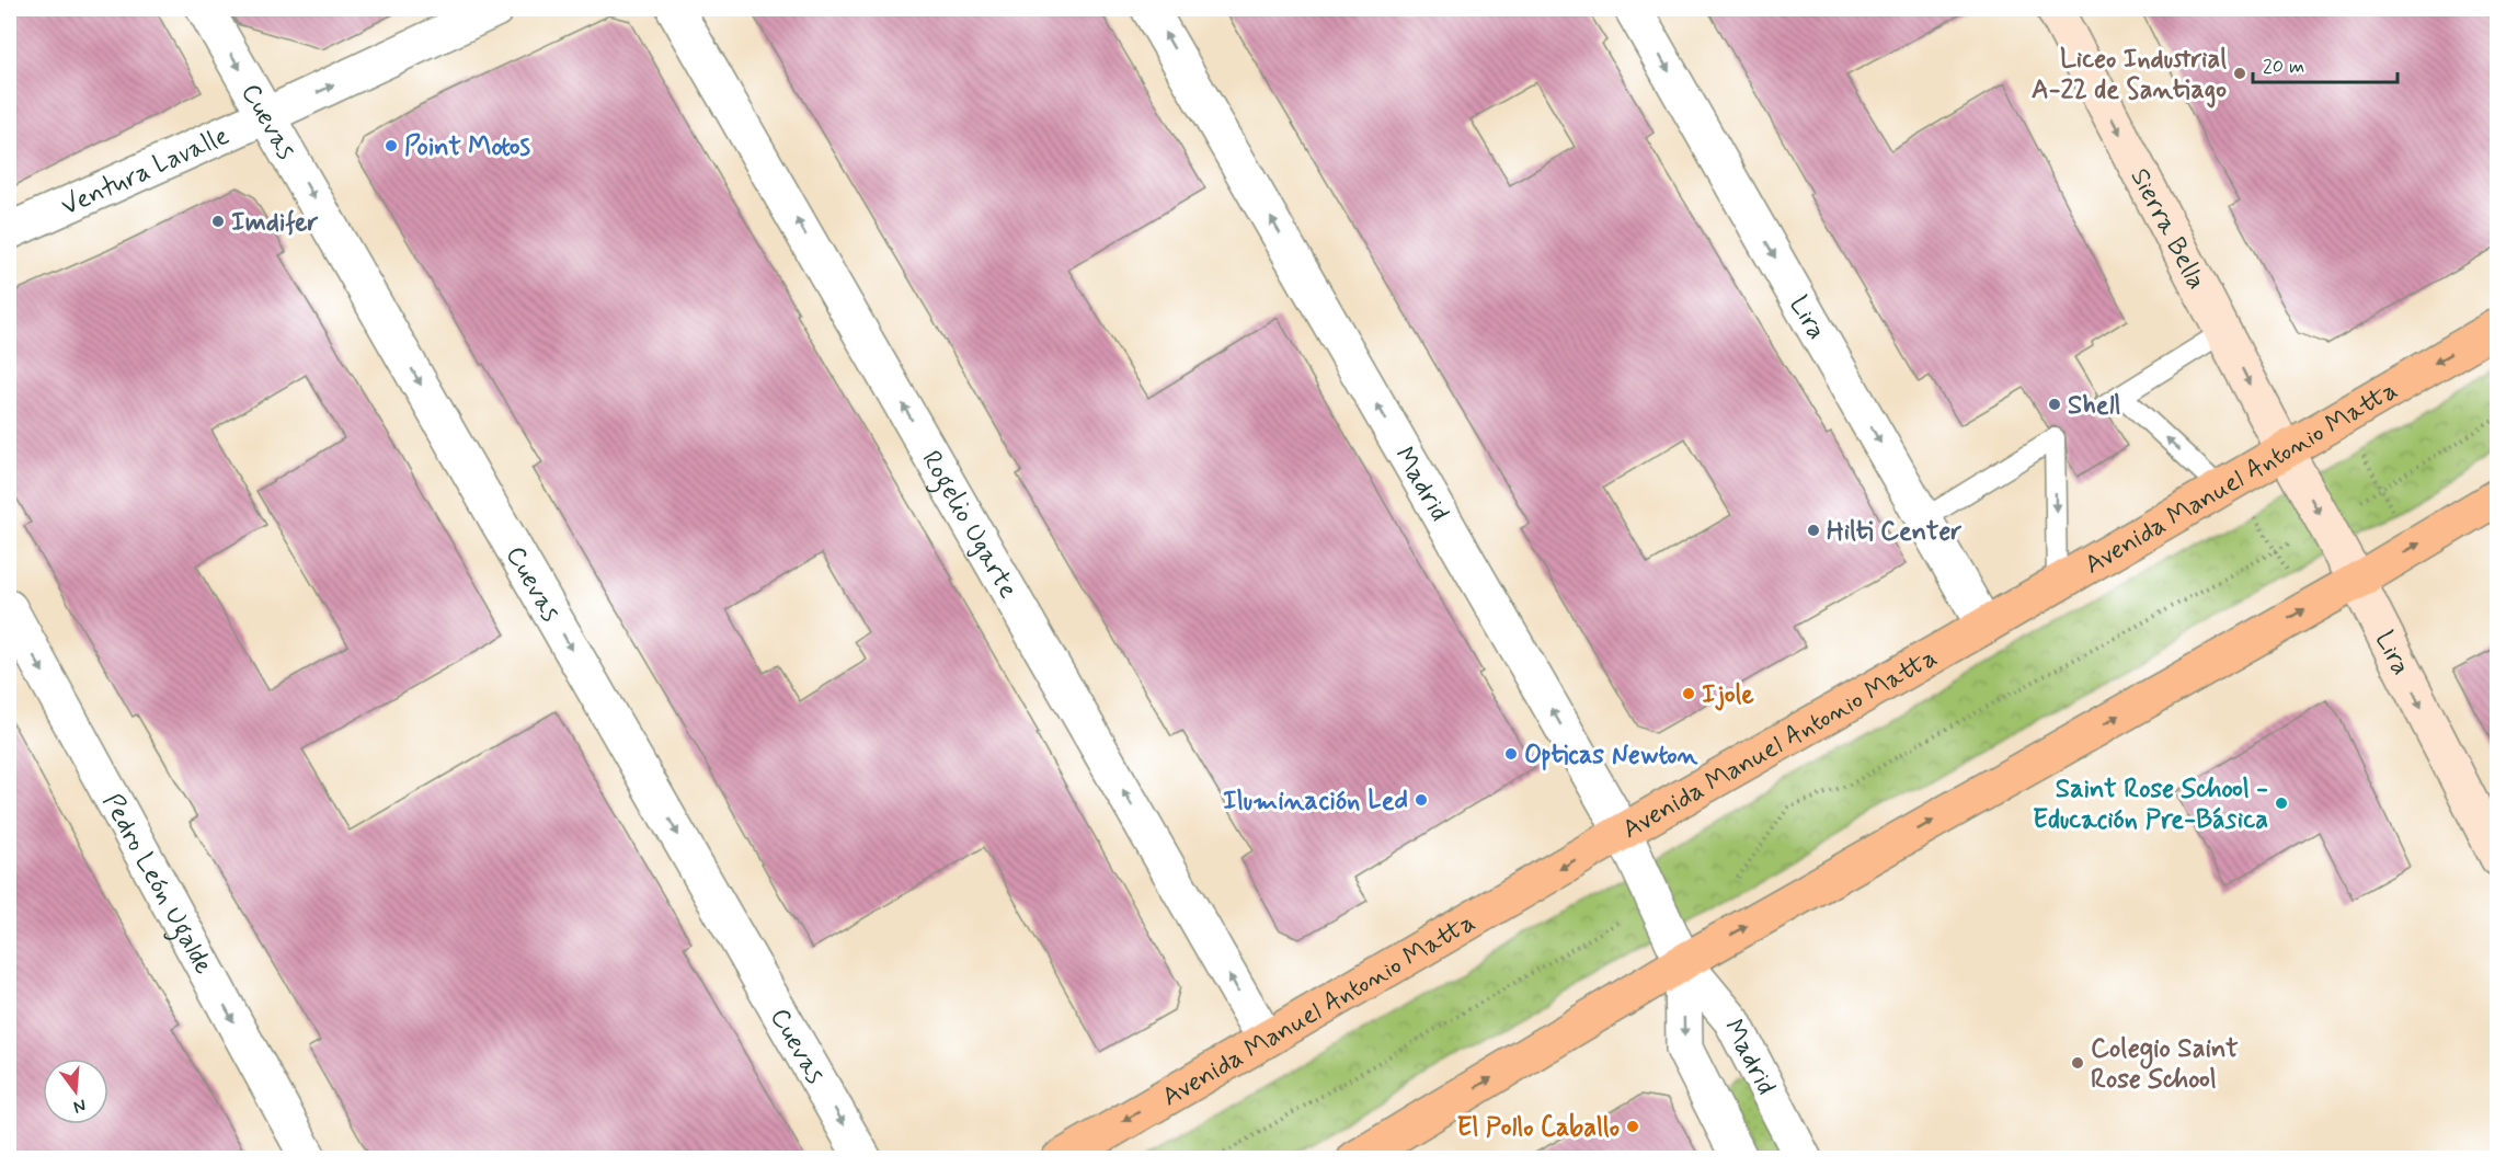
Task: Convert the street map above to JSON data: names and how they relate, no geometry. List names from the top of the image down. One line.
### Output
{"streets":{"main road":["Sierra Bella","Lira","Avenida Manuel Antonio Matta"],"street":["Cuevas","Ventura Lavalle","Madrid","Rogelio Ugarte","Pedro León Ugalde"]},"crossings":[["Cuevas","Ventura Lavalle"],["Sierra Bella","Lira"],["Sierra Bella","Avenida Manuel Antonio Matta"],["Lira","Avenida Manuel Antonio Matta"],["Avenida Manuel Antonio Matta","Madrid"],["Avenida Manuel Antonio Matta","Rogelio Ugarte"]],"one_way":["Cuevas","Ventura Lavalle","Sierra Bella","Lira","Rogelio Ugarte","Pedro León Ugalde"],"places":["Liceo Industrial A-22 de Santiago","Point Motos","Imdifer","Shell","Hilti Center","Ijole","Opticas Newton","Iluminación Led","Saint Rose School - Educación Pre-Básica","Colegio Saint Rose School","El Pollo Caballo"],"scale_bar":"20 m","north":"bottom"}
